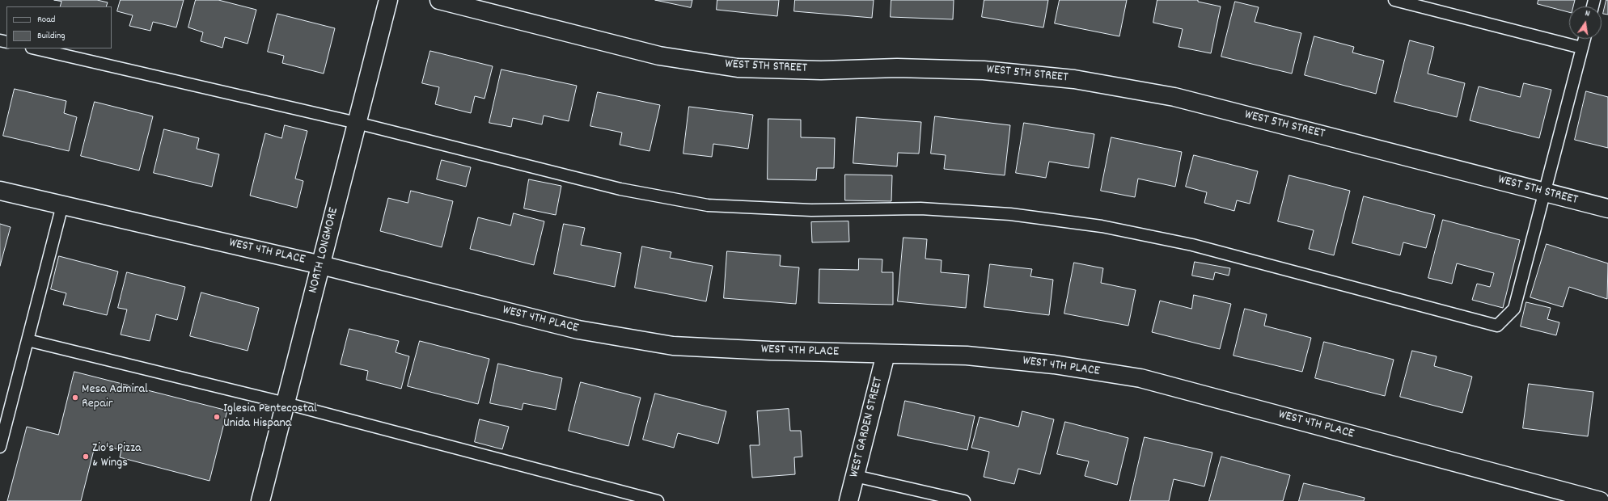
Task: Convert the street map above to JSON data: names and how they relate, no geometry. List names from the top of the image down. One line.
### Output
{"streets":{"street":["WEST 5TH STREET","NORTH LONGMORE","WEST 4TH PLACE","WEST GARDEN STREET"]},"crossings":[["NORTH LONGMORE","WEST 4TH PLACE"],["WEST 4TH PLACE","WEST GARDEN STREET"]],"places":["Mesa Admiral Repair","Iglesia Pentecostal Unida Hispana","Zio's Pizza & Wings"],"legend":["Road","Building"],"north":"top"}
